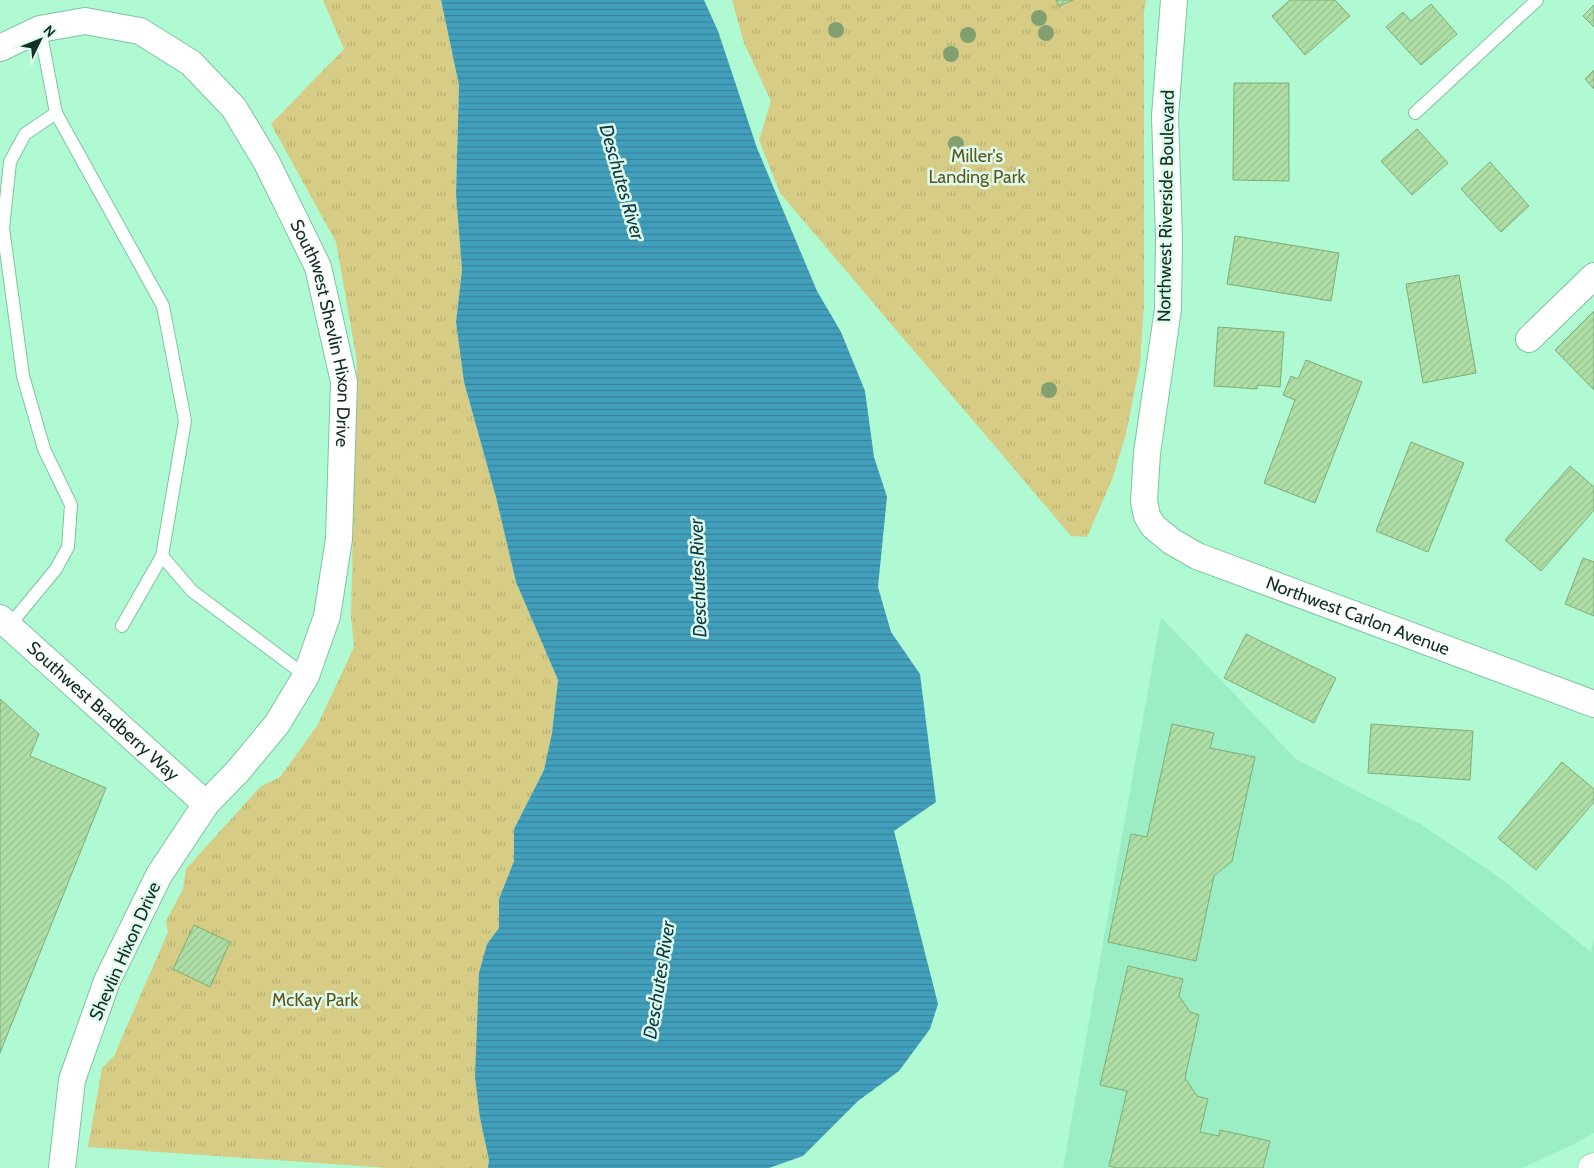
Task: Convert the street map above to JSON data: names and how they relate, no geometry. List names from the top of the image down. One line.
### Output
{"streets":{"street":["Northwest Riverside Boulevard","Southwest Shevlin Hixon Drive","Northwest Carlon Avenue","Southwest Bradberry Way","Shevlin Hixon Drive"]},"crossings":[["Northwest Riverside Boulevard","Northwest Carlon Avenue"],["Southwest Shevlin Hixon Drive","Southwest Bradberry Way"],["Southwest Shevlin Hixon Drive","Shevlin Hixon Drive"],["Southwest Bradberry Way","Shevlin Hixon Drive"]],"water":["Deschutes River"],"parks":["Miller's Landing Park","McKay Park"],"north":"top right"}
